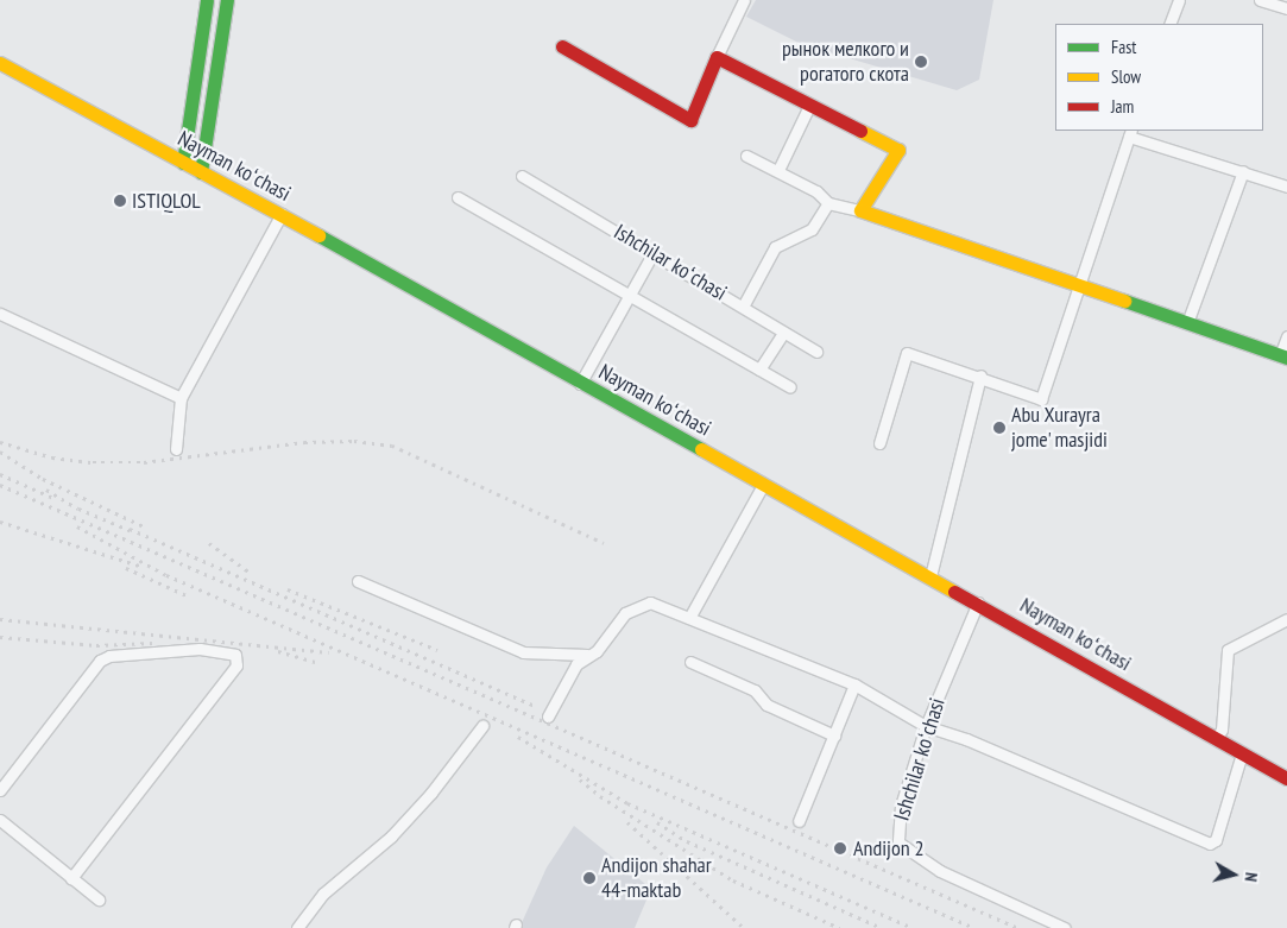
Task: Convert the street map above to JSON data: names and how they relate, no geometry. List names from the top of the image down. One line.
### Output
{"streets":{"main road":["Nayman koʻchasi"],"street":["Ishchilar koʻchasi"]},"crossings":[["Nayman koʻchasi","Ishchilar koʻchasi"]],"places":["рынок мелкого и рогатого скота","ISTIQLOL","Abu Xurayra jome' masjidi","Andijon 2","Andijon shahar 44-maktab"],"legend":["Fast","Slow","Jam"],"north":"right"}
